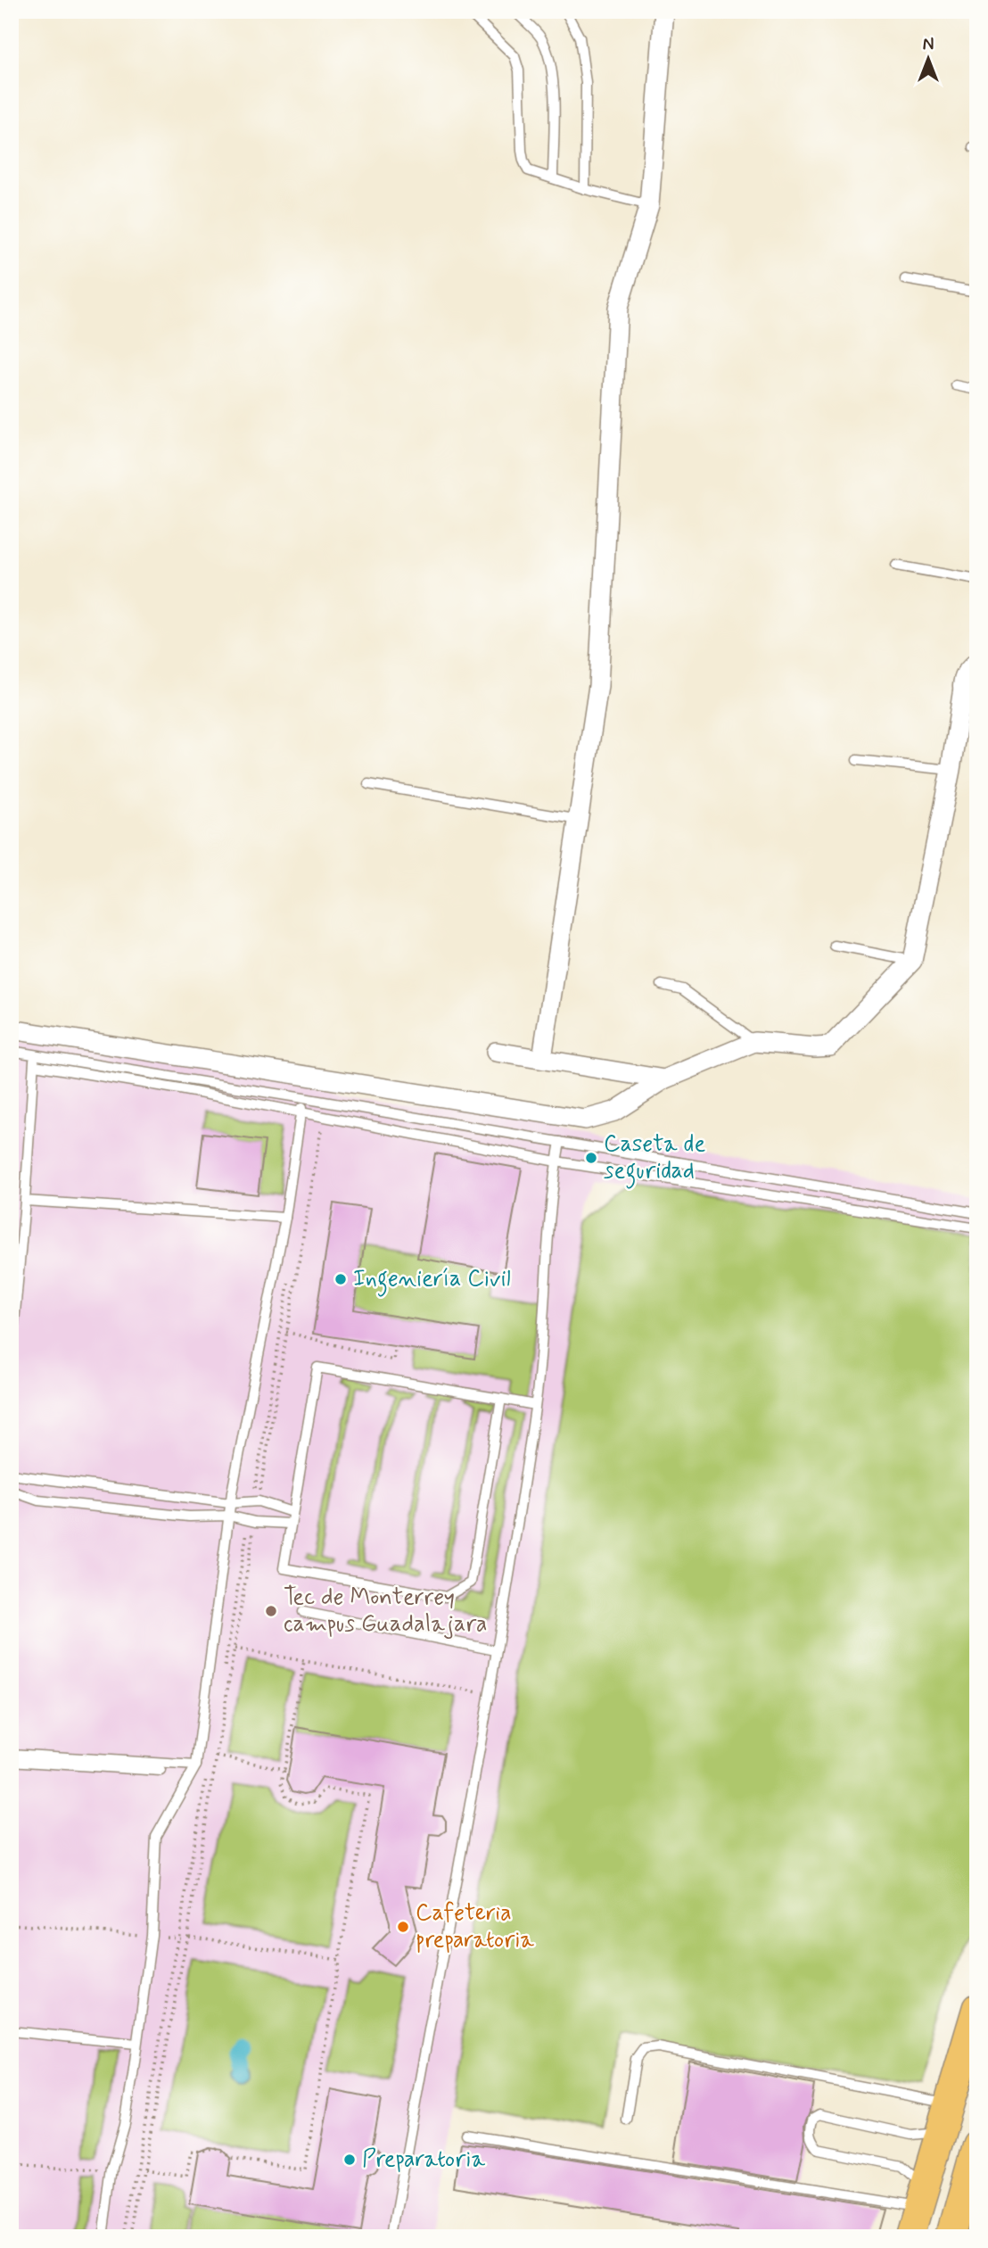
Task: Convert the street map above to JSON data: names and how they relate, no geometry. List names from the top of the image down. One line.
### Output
{"places":["Caseta de seguridad","Ingeniería Civil","Tec de Monterrey campus Guadalajara","Cafeteria preparatoria","Preparatoria"],"north":"top"}
